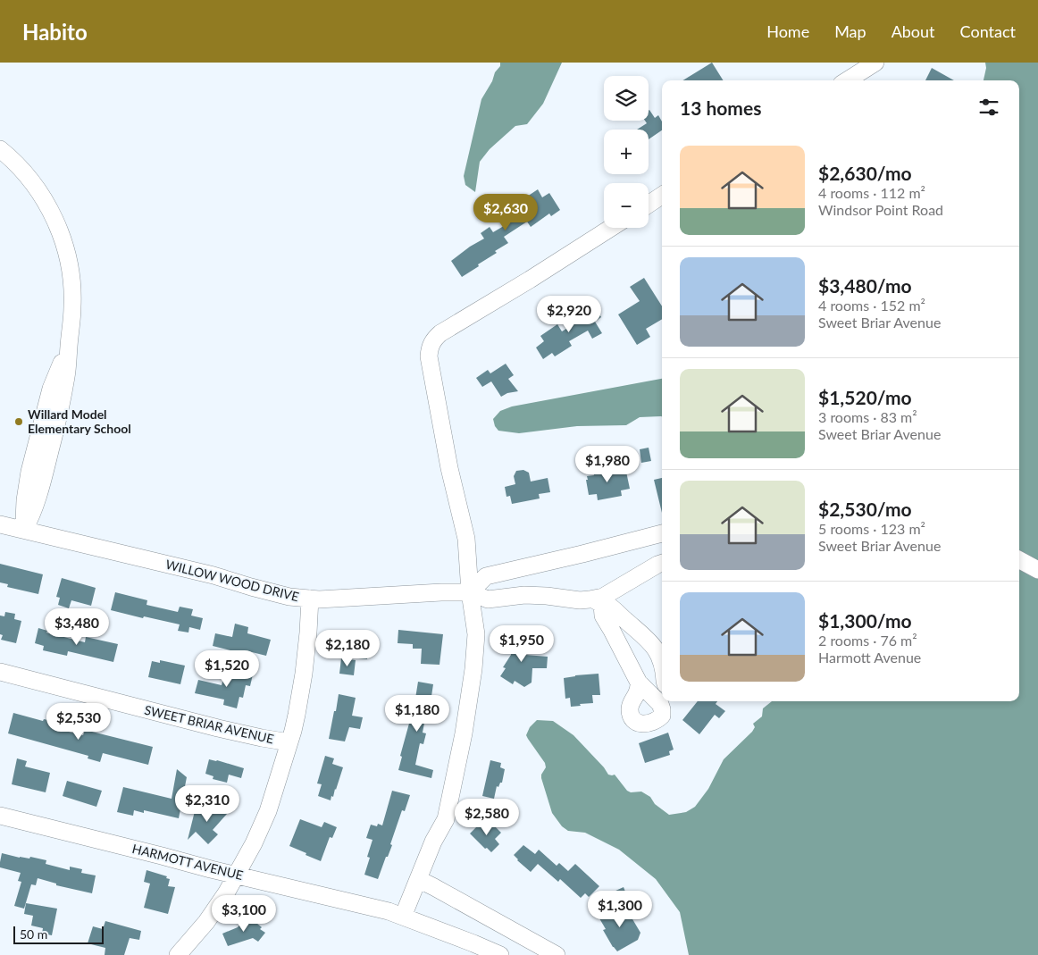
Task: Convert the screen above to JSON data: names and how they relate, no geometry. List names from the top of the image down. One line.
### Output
{"streets":{"street":["WILLOW WOOD DRIVE","SWEET BRIAR AVENUE","HARMOTT AVENUE"]},"places":["Willard Model Elementary School"],"scale_bar":"50 m","page":{"header":"Habito","nav":["Home","Map","About","Contact"],"map_buttons":["+","−"],"heading":"13 homes","list":[{"name":"$2,630/mo","note":"4 rooms · 112 m² · Windsor Point Road"},{"name":"$3,480/mo","note":"4 rooms · 152 m² · Sweet Briar Avenue"},{"name":"$1,520/mo","note":"3 rooms · 83 m² · Sweet Briar Avenue"},{"name":"$2,530/mo","note":"5 rooms · 123 m² · Sweet Briar Avenue"},{"name":"$1,300/mo","note":"2 rooms · 76 m² · Harmott Avenue"}],"price":["$2,630","$2,920","$1,980","$3,480","$1,950","$2,180","$1,520","$1,180","$2,530","$2,310","$2,580","$1,300","$3,100"],"scale":"50 m"}}
